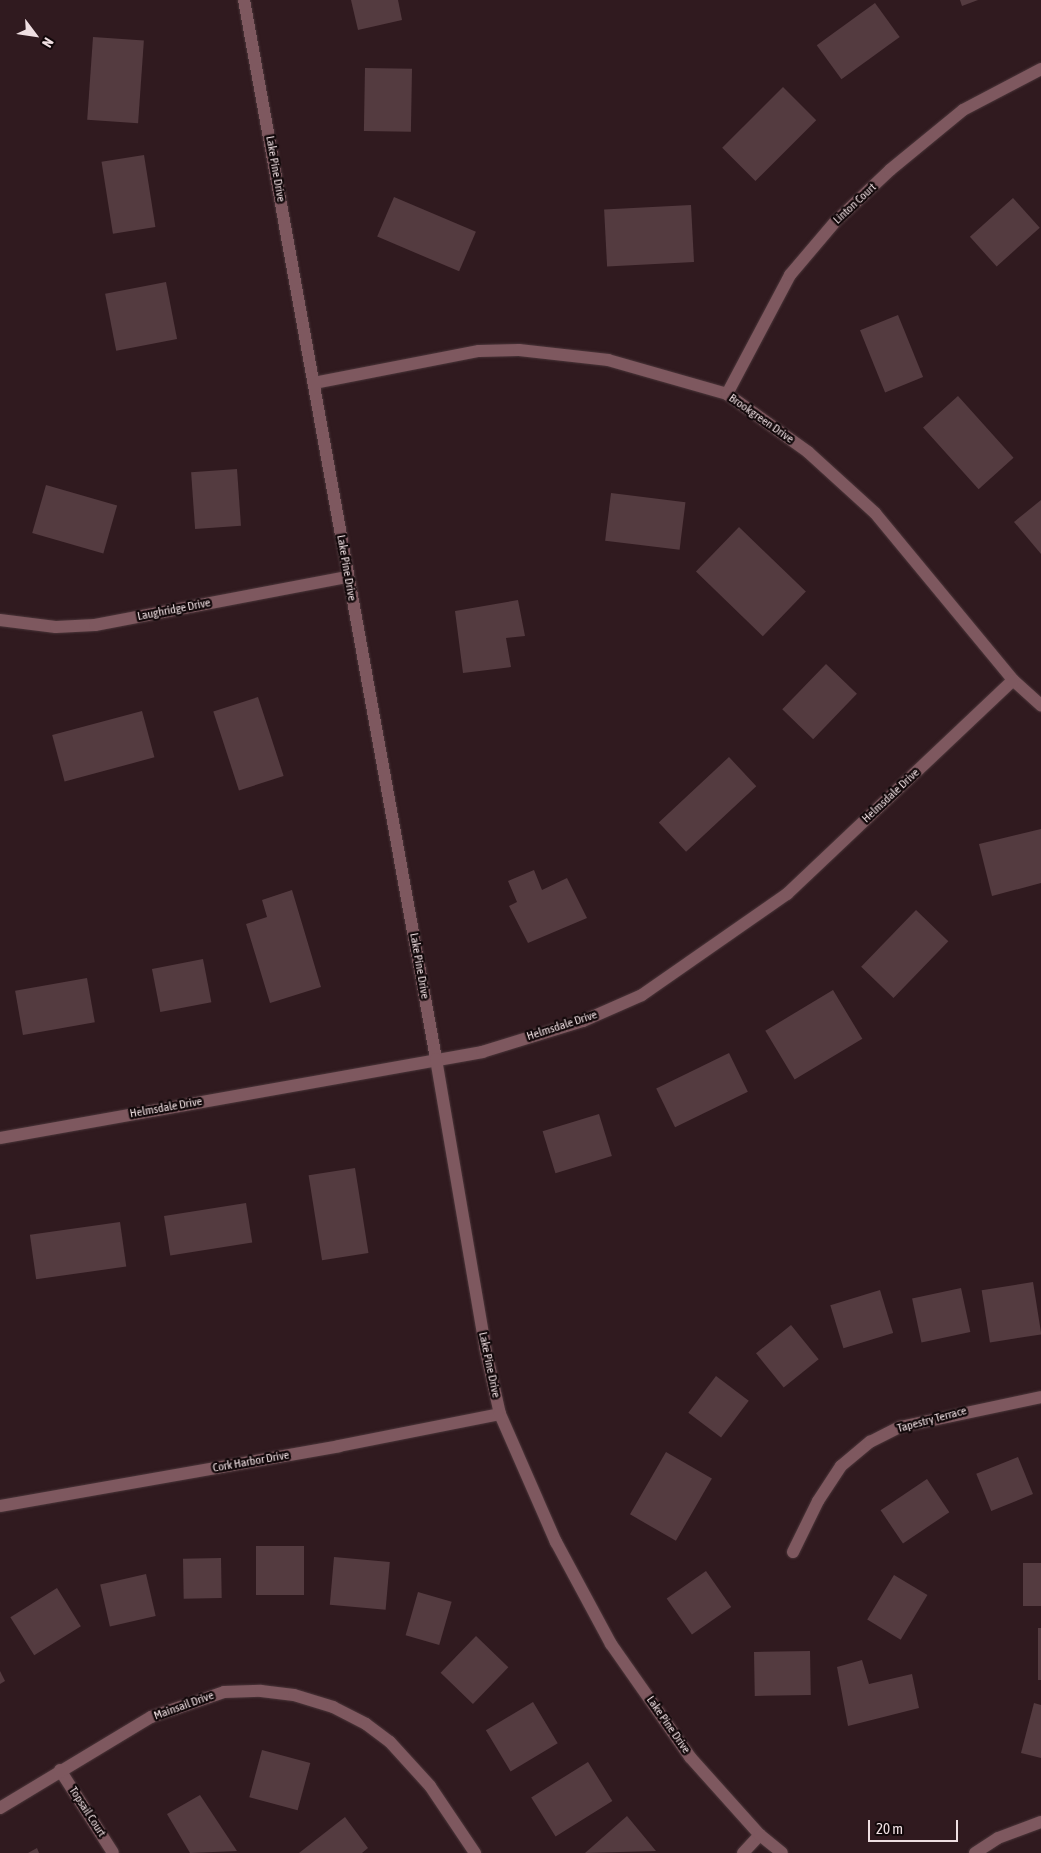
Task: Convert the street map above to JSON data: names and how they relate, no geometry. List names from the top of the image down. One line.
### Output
{"streets":{"street":["Lake Pine Drive","Linton Court","Brookgreen Drive","Laughridge Drive","Helmsdale Drive","Tapestry Terrace","Cork Harbor Drive","Mainsail Drive","Topsail Court"]},"crossings":[["Lake Pine Drive","Brookgreen Drive"],["Lake Pine Drive","Laughridge Drive"],["Lake Pine Drive","Helmsdale Drive"],["Lake Pine Drive","Cork Harbor Drive"],["Linton Court","Brookgreen Drive"],["Brookgreen Drive","Helmsdale Drive"],["Mainsail Drive","Topsail Court"]],"scale_bar":"20 m","north":"bottom right"}
